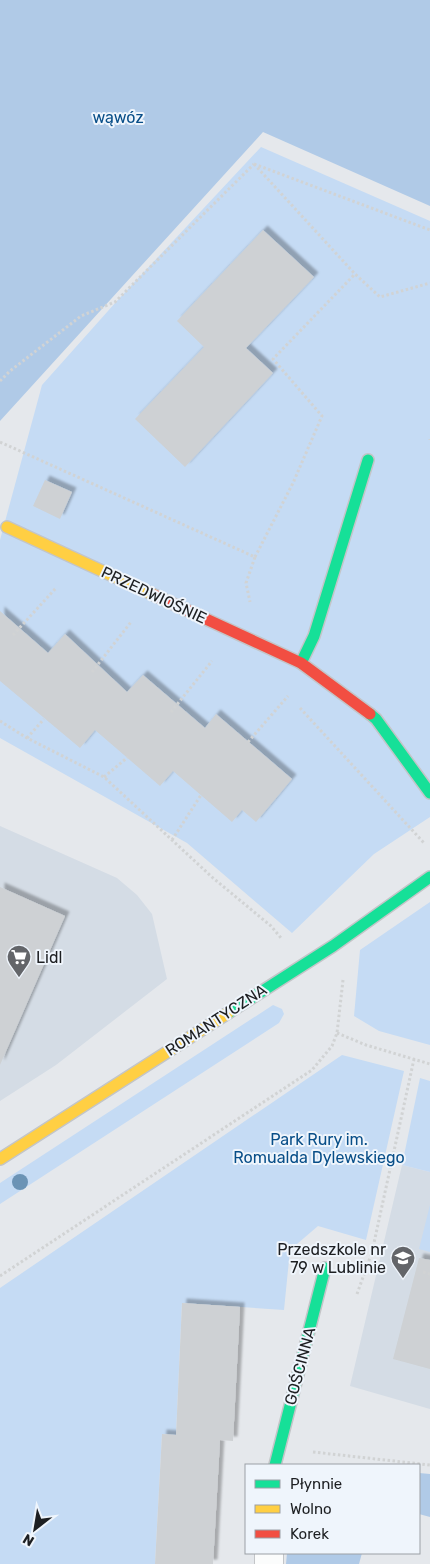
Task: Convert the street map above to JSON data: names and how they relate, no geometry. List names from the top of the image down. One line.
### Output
{"streets":{"street":["PRZEDWIOŚNIE","ROMANTYCZNA","GOŚCINNA"]},"parks":["wąwóz","Park Rury im. Romualda Dylewskiego"],"places":{"supermarket":["Lidl"],"school or university":["Przedszkole nr 79 w Lublinie"]},"legend":["Płynnie","Wolno","Korek"],"north":"bottom left"}
